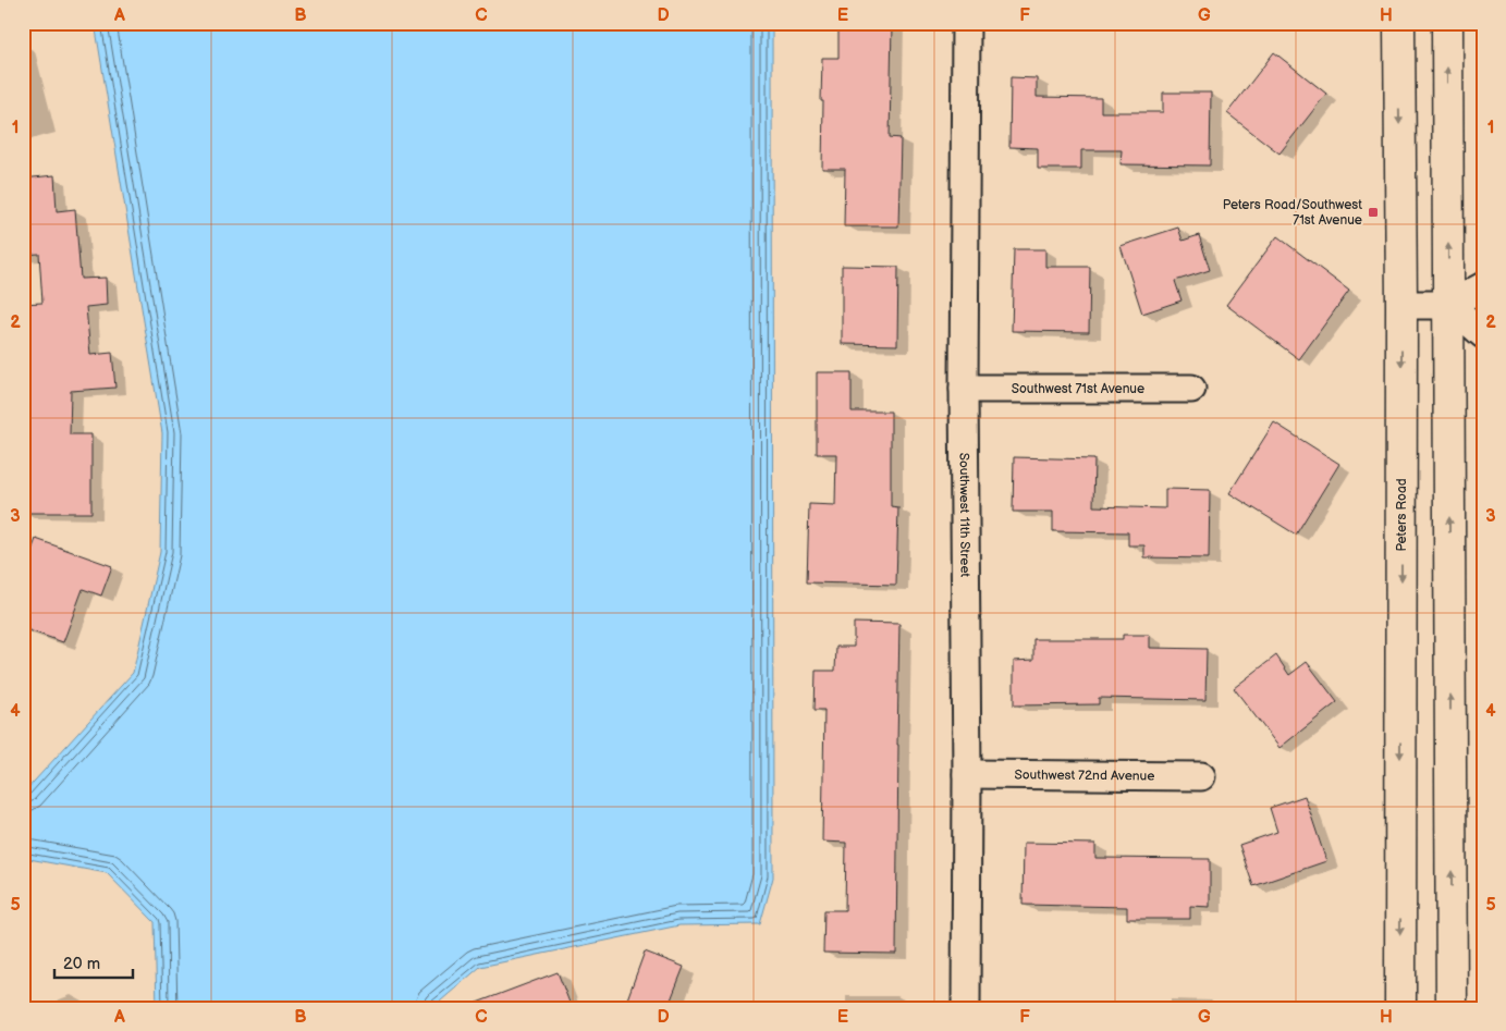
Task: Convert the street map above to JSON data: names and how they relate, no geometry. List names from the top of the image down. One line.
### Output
{"streets":{"main road":["Peters Road"],"street":["Southwest 71st Avenue","Southwest 11th Street","Southwest 72nd Avenue"]},"crossings":[["Southwest 71st Avenue","Southwest 11th Street"],["Southwest 11th Street","Southwest 72nd Avenue"]],"places":{"transit":["Peters Road/Southwest 71st Avenue"]},"scale_bar":"20 m","grid":{"columns":["A","B","C","D","E","F","G","H"],"rows":["1","2","3","4","5"]}}
